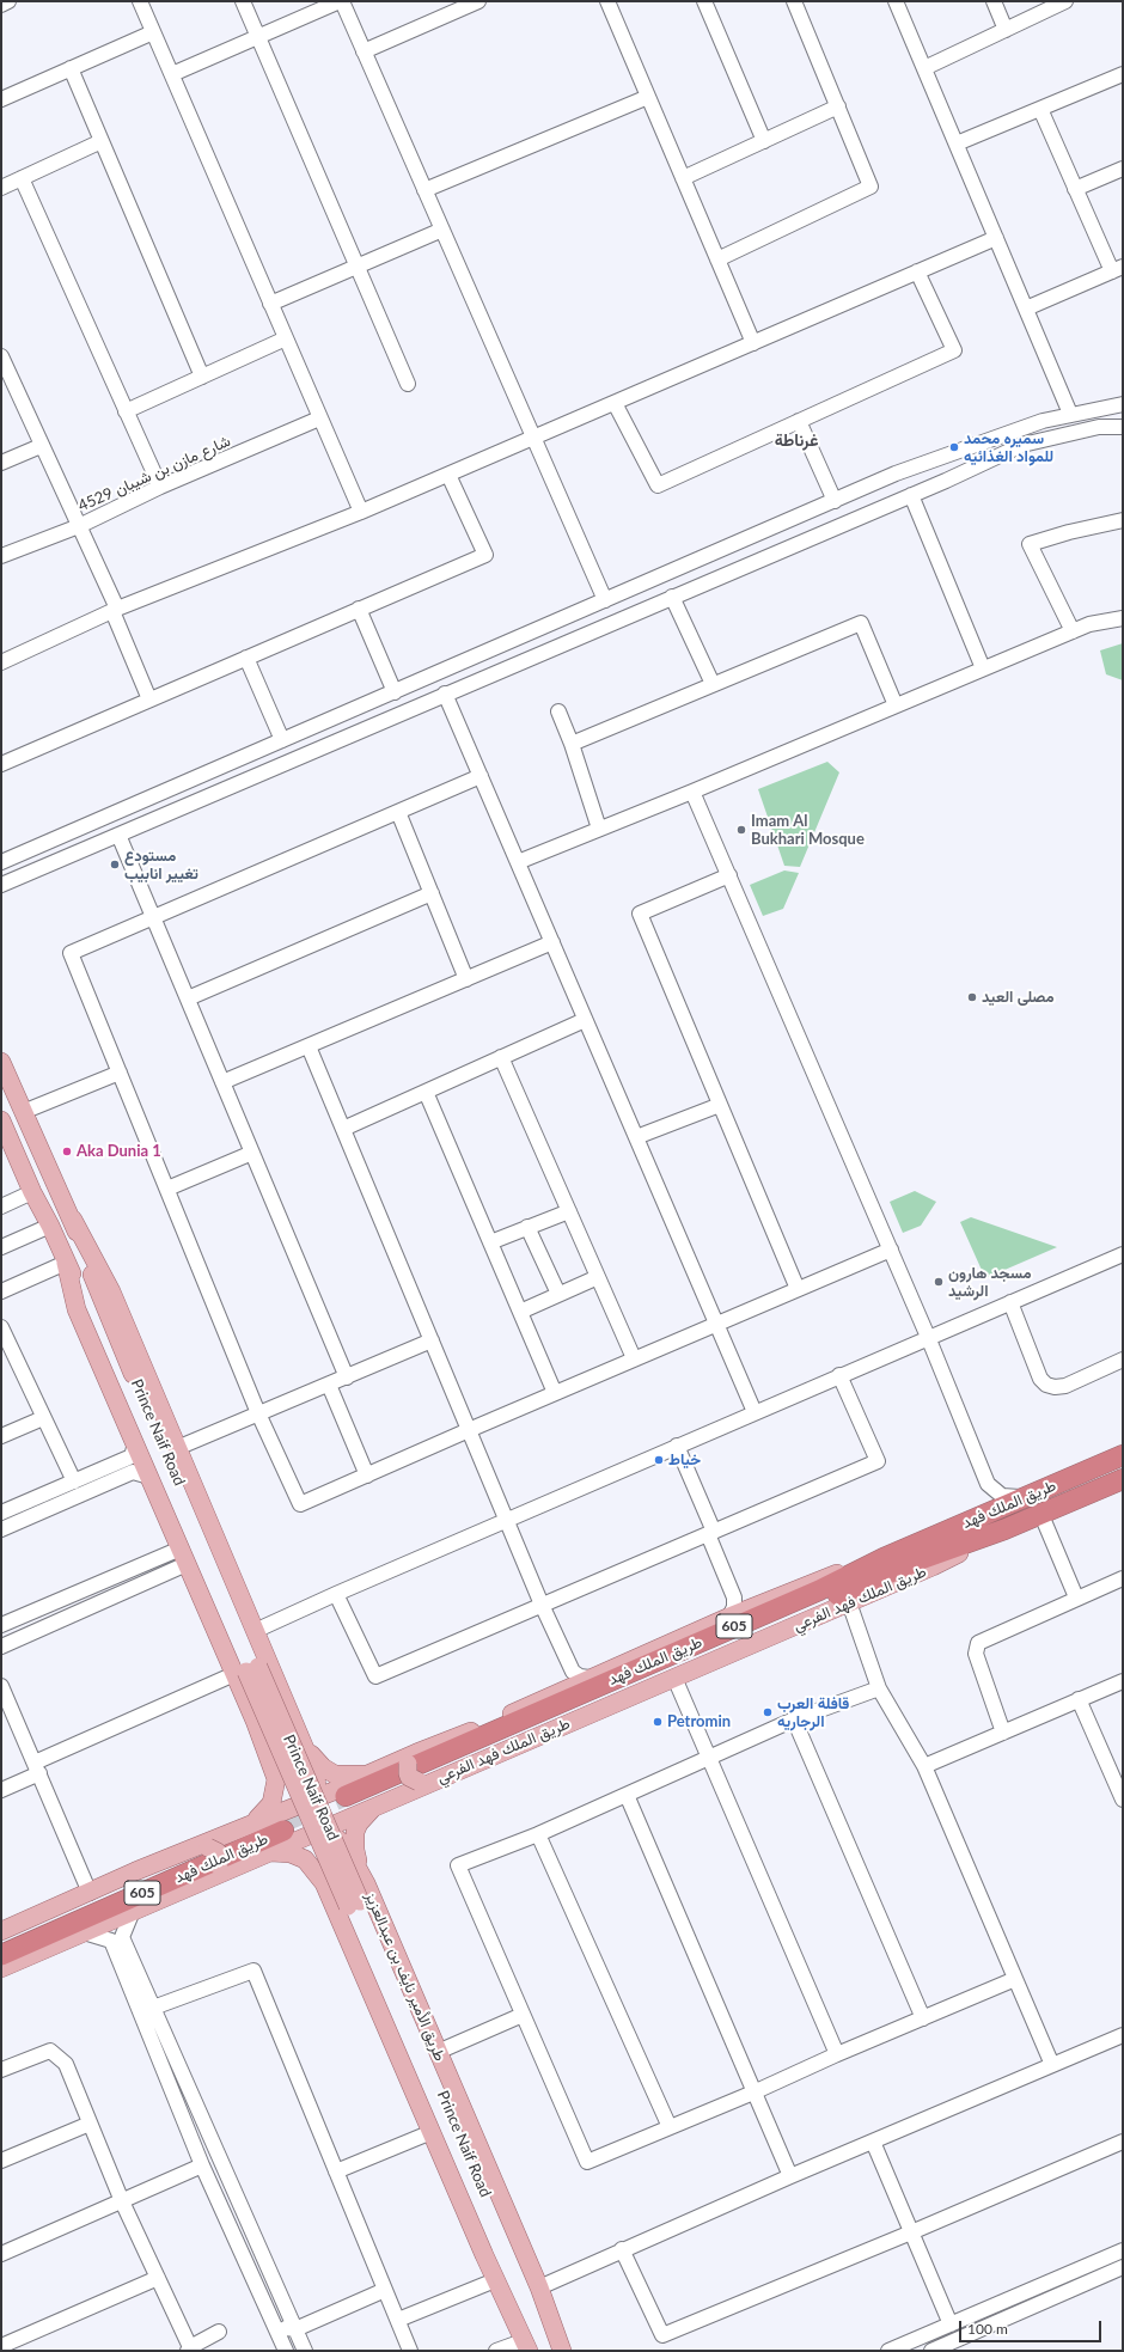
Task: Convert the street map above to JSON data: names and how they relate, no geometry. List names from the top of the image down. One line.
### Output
{"streets":{"highway":["طريق الملك فهد","605"],"main road":["Prince Naif Road","طريق الملك فهد الفرعي","طريق الأمير نايف بن عبدالعزيز"],"street":["شارع مازن بن شيبان 4529"]},"crossings":[["Prince Naif Road","طريق الأمير نايف بن عبدالعزيز"],["طريق الملك فهد","طريق الملك فهد الفرعي"]],"districts":["غرناطة"],"places":["سميره محمد للمواد الغذائيه","Imam Al Bukhari Mosque","مستودع تغيير انابيب","مصلى العيد","Aka Dunia 1","مسجد هارون الرشيد","خياط","قافلة العرب الرجاريه","Petromin"],"scale_bar":"100 m"}
